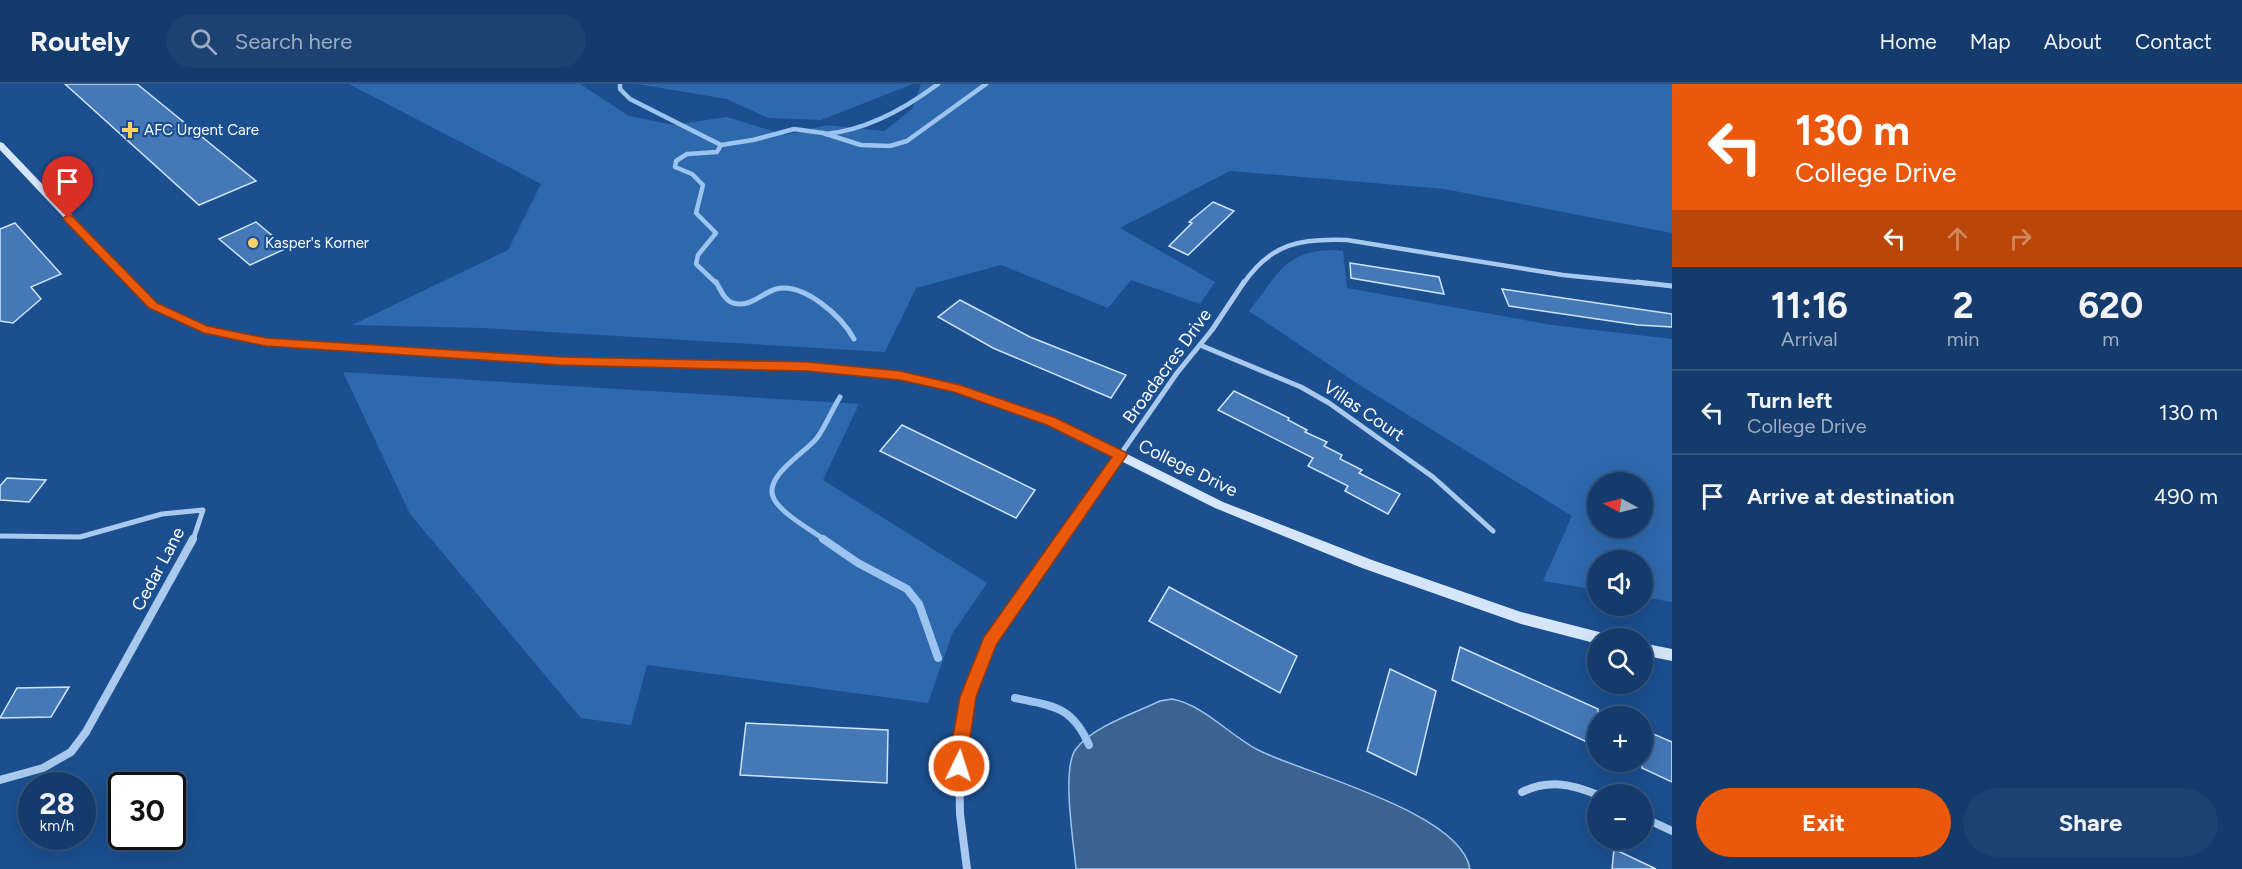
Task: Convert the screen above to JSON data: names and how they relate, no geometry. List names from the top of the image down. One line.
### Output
{"streets":{"main road":["College Drive"],"street":["Broadacres Drive","Villas Court","Cedar Lane"]},"crossings":[["Broadacres Drive","Villas Court"],["Broadacres Drive","College Drive"]],"places":{"health":["AFC Urgent Care"],"other":["Kasper's Korner"]},"north":"left","page":{"header":"Routely","search":"Search here","nav":["Home","Map","About","Contact"],"turn":["130 m","College Drive"],"eta":["11:16","Arrival","2","min","620","m"],"list":[{"name":"Turn left","note":"College Drive","value":"130 m"},{"name":"Arrive at destination","value":"490 m"}],"map_buttons":["+","−"],"speed":"28 km/h","limit":"30","buttons":["Exit","Share"]}}
